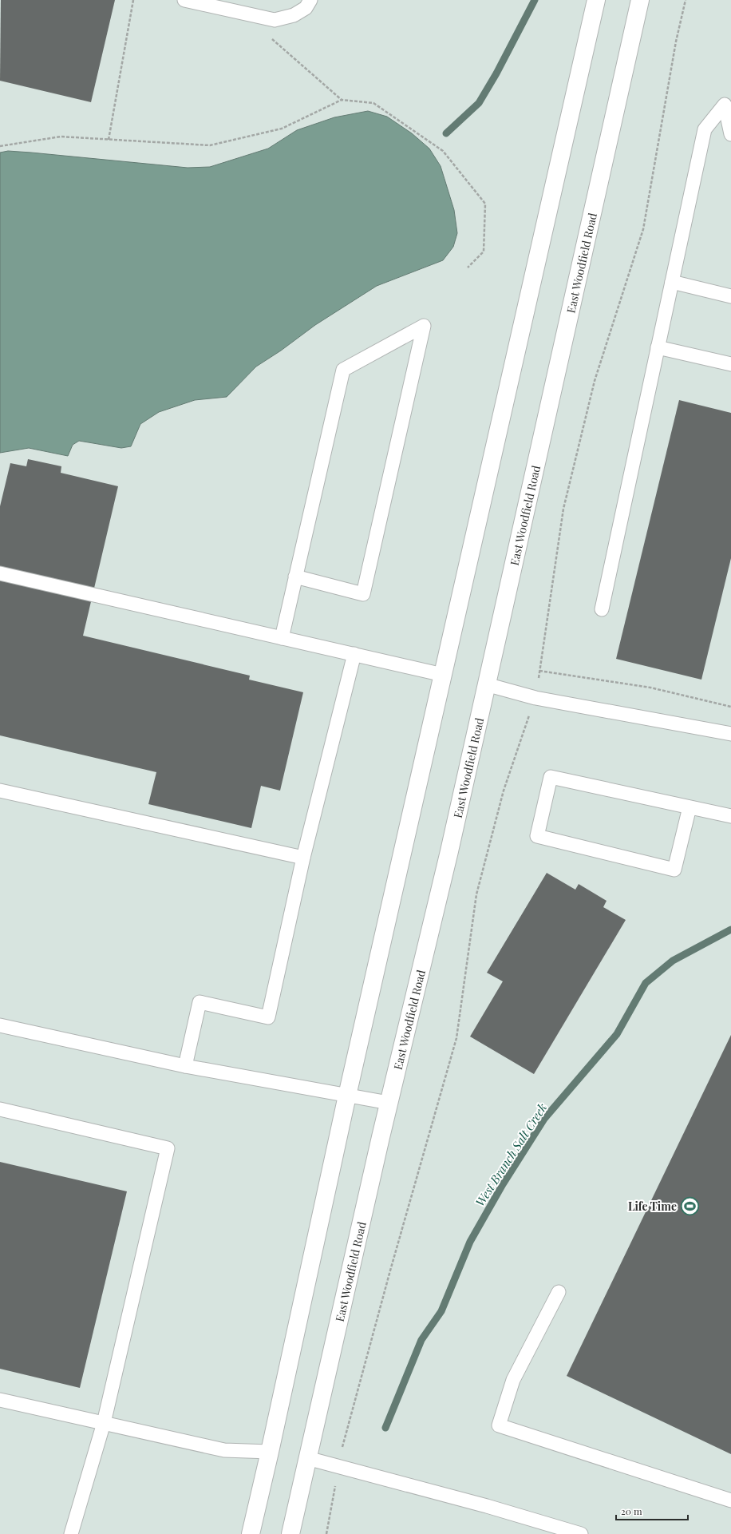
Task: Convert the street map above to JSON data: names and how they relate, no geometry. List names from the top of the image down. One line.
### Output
{"streets":{"street":["East Woodfield Road"]},"water":["West Branch Salt Creek"],"places":{"sports":["Life Time"]},"scale_bar":"20 m"}
